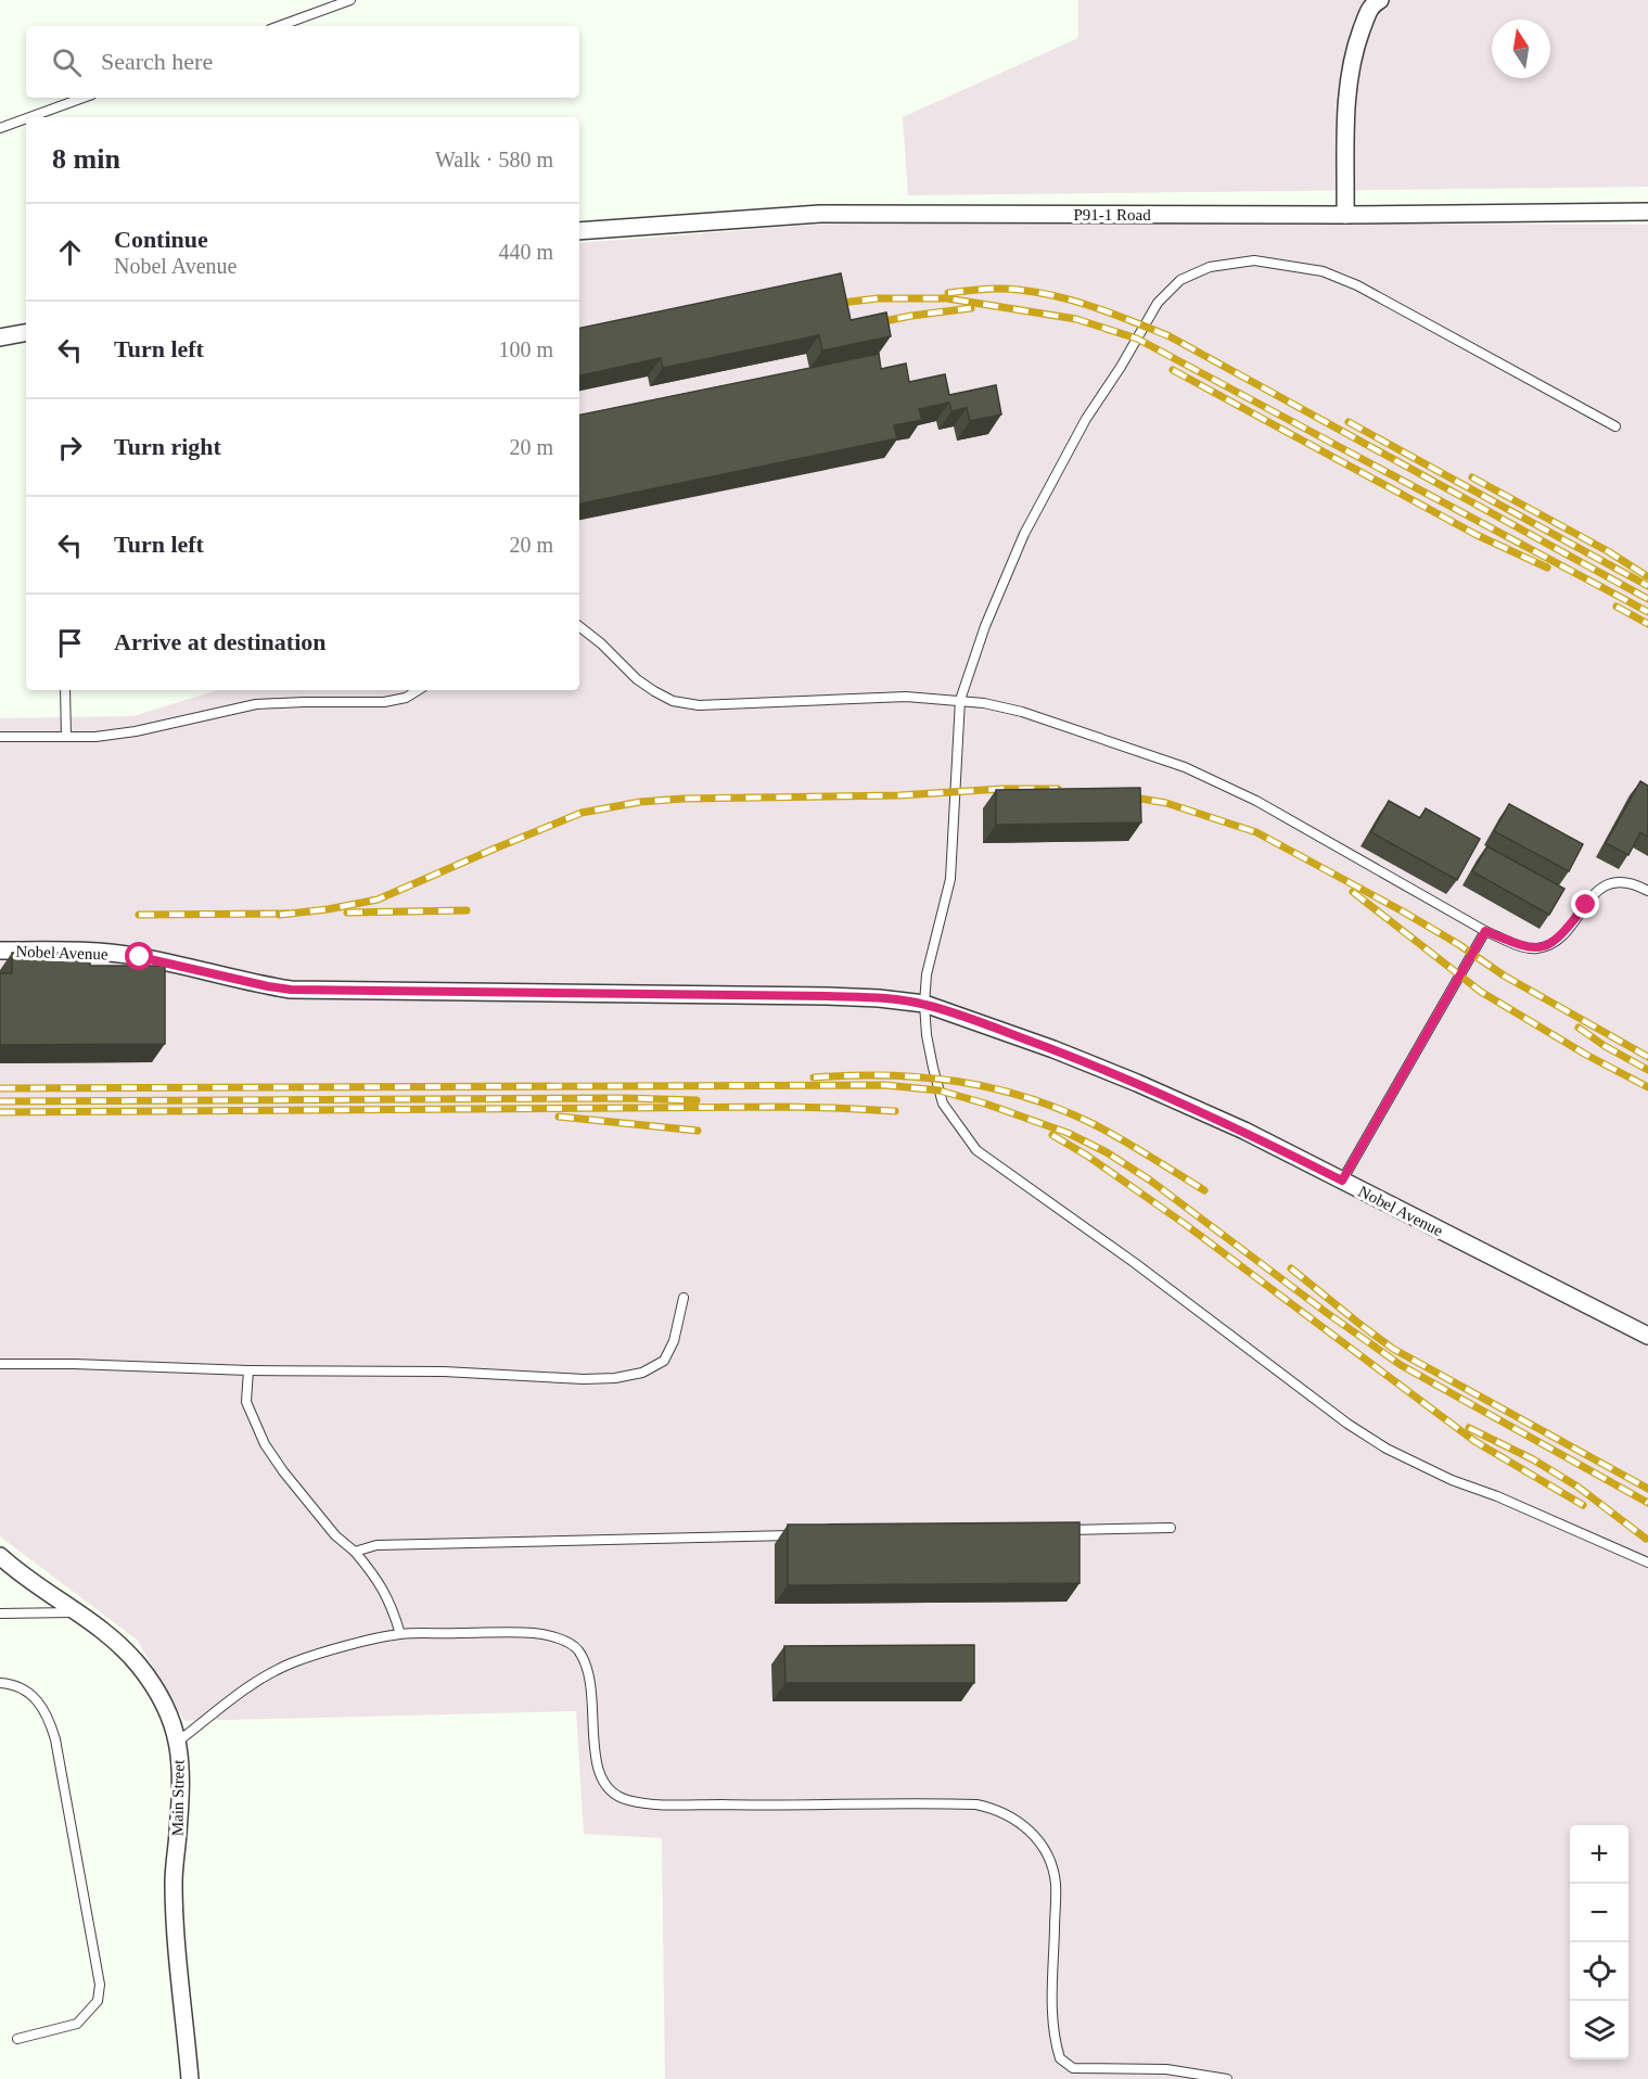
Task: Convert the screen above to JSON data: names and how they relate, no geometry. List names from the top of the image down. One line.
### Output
{"streets":{"street":["P91-1 Road","Nobel Avenue","Main Street"]},"north":"top","page":{"search":"Search here","heading":["8 min","Walk · 580 m"],"list":[["Continue","Nobel Avenue","440 m"],["Turn left","100 m"],["Turn right","20 m"],["Turn left","20 m"],"Arrive at destination"],"map_buttons":["+","−"]}}
